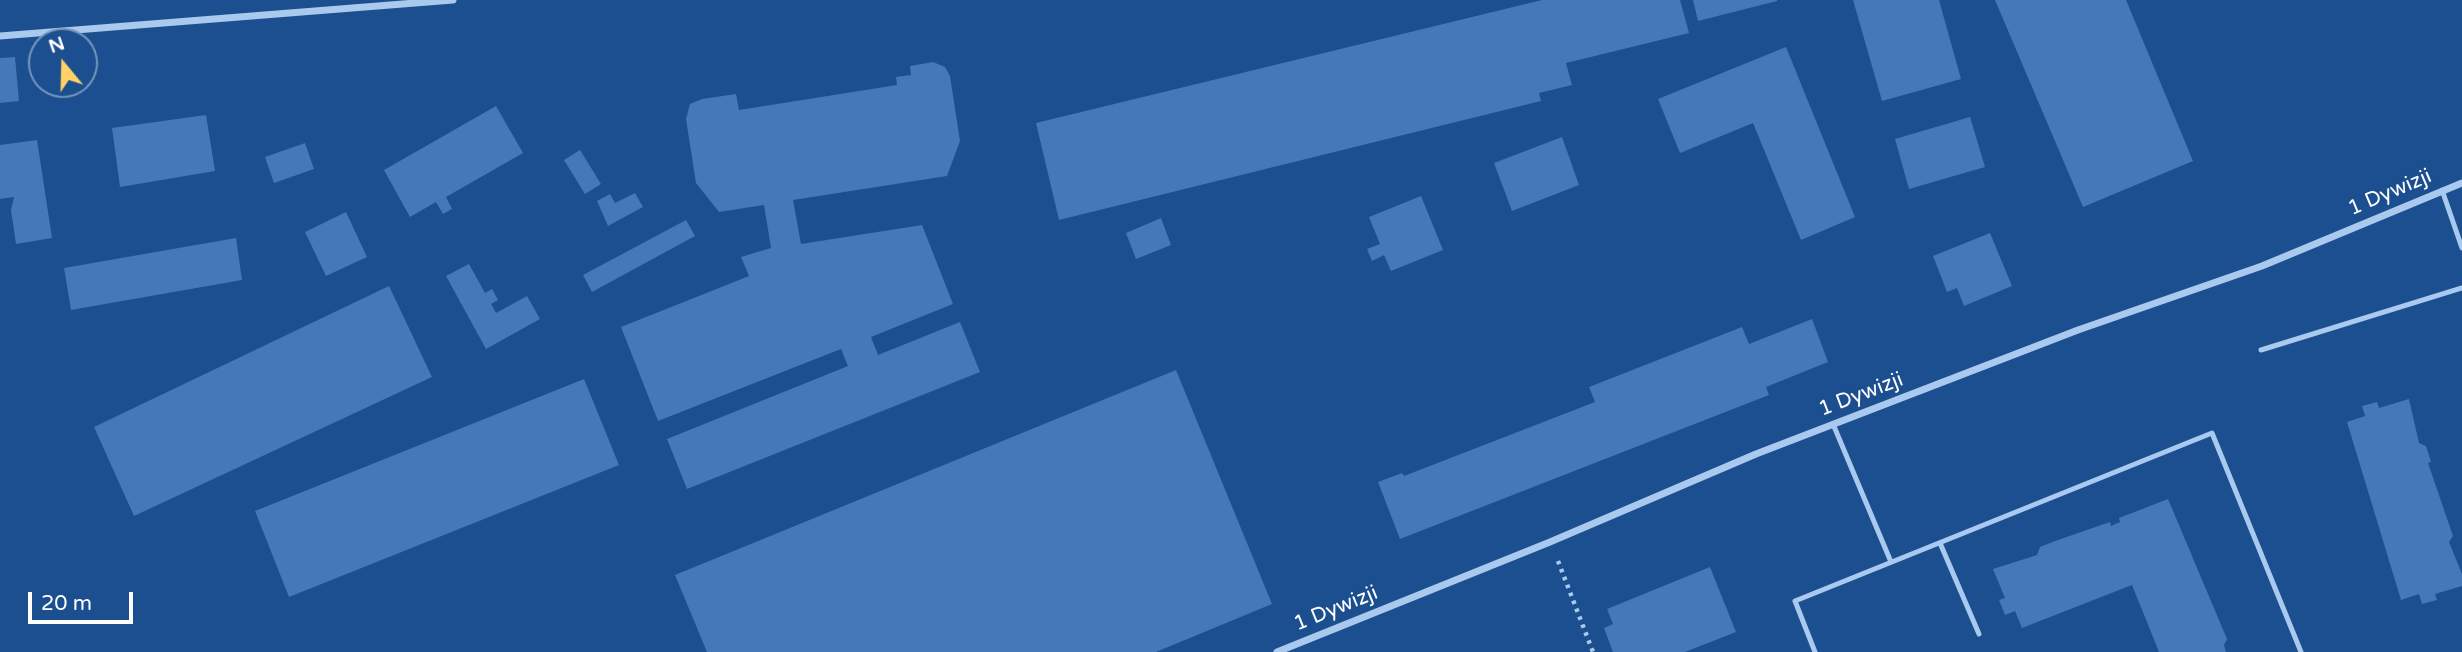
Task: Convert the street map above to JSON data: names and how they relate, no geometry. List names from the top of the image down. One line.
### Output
{"streets":{"street":["1 Dywizji"]},"scale_bar":"20 m","north":"top"}
